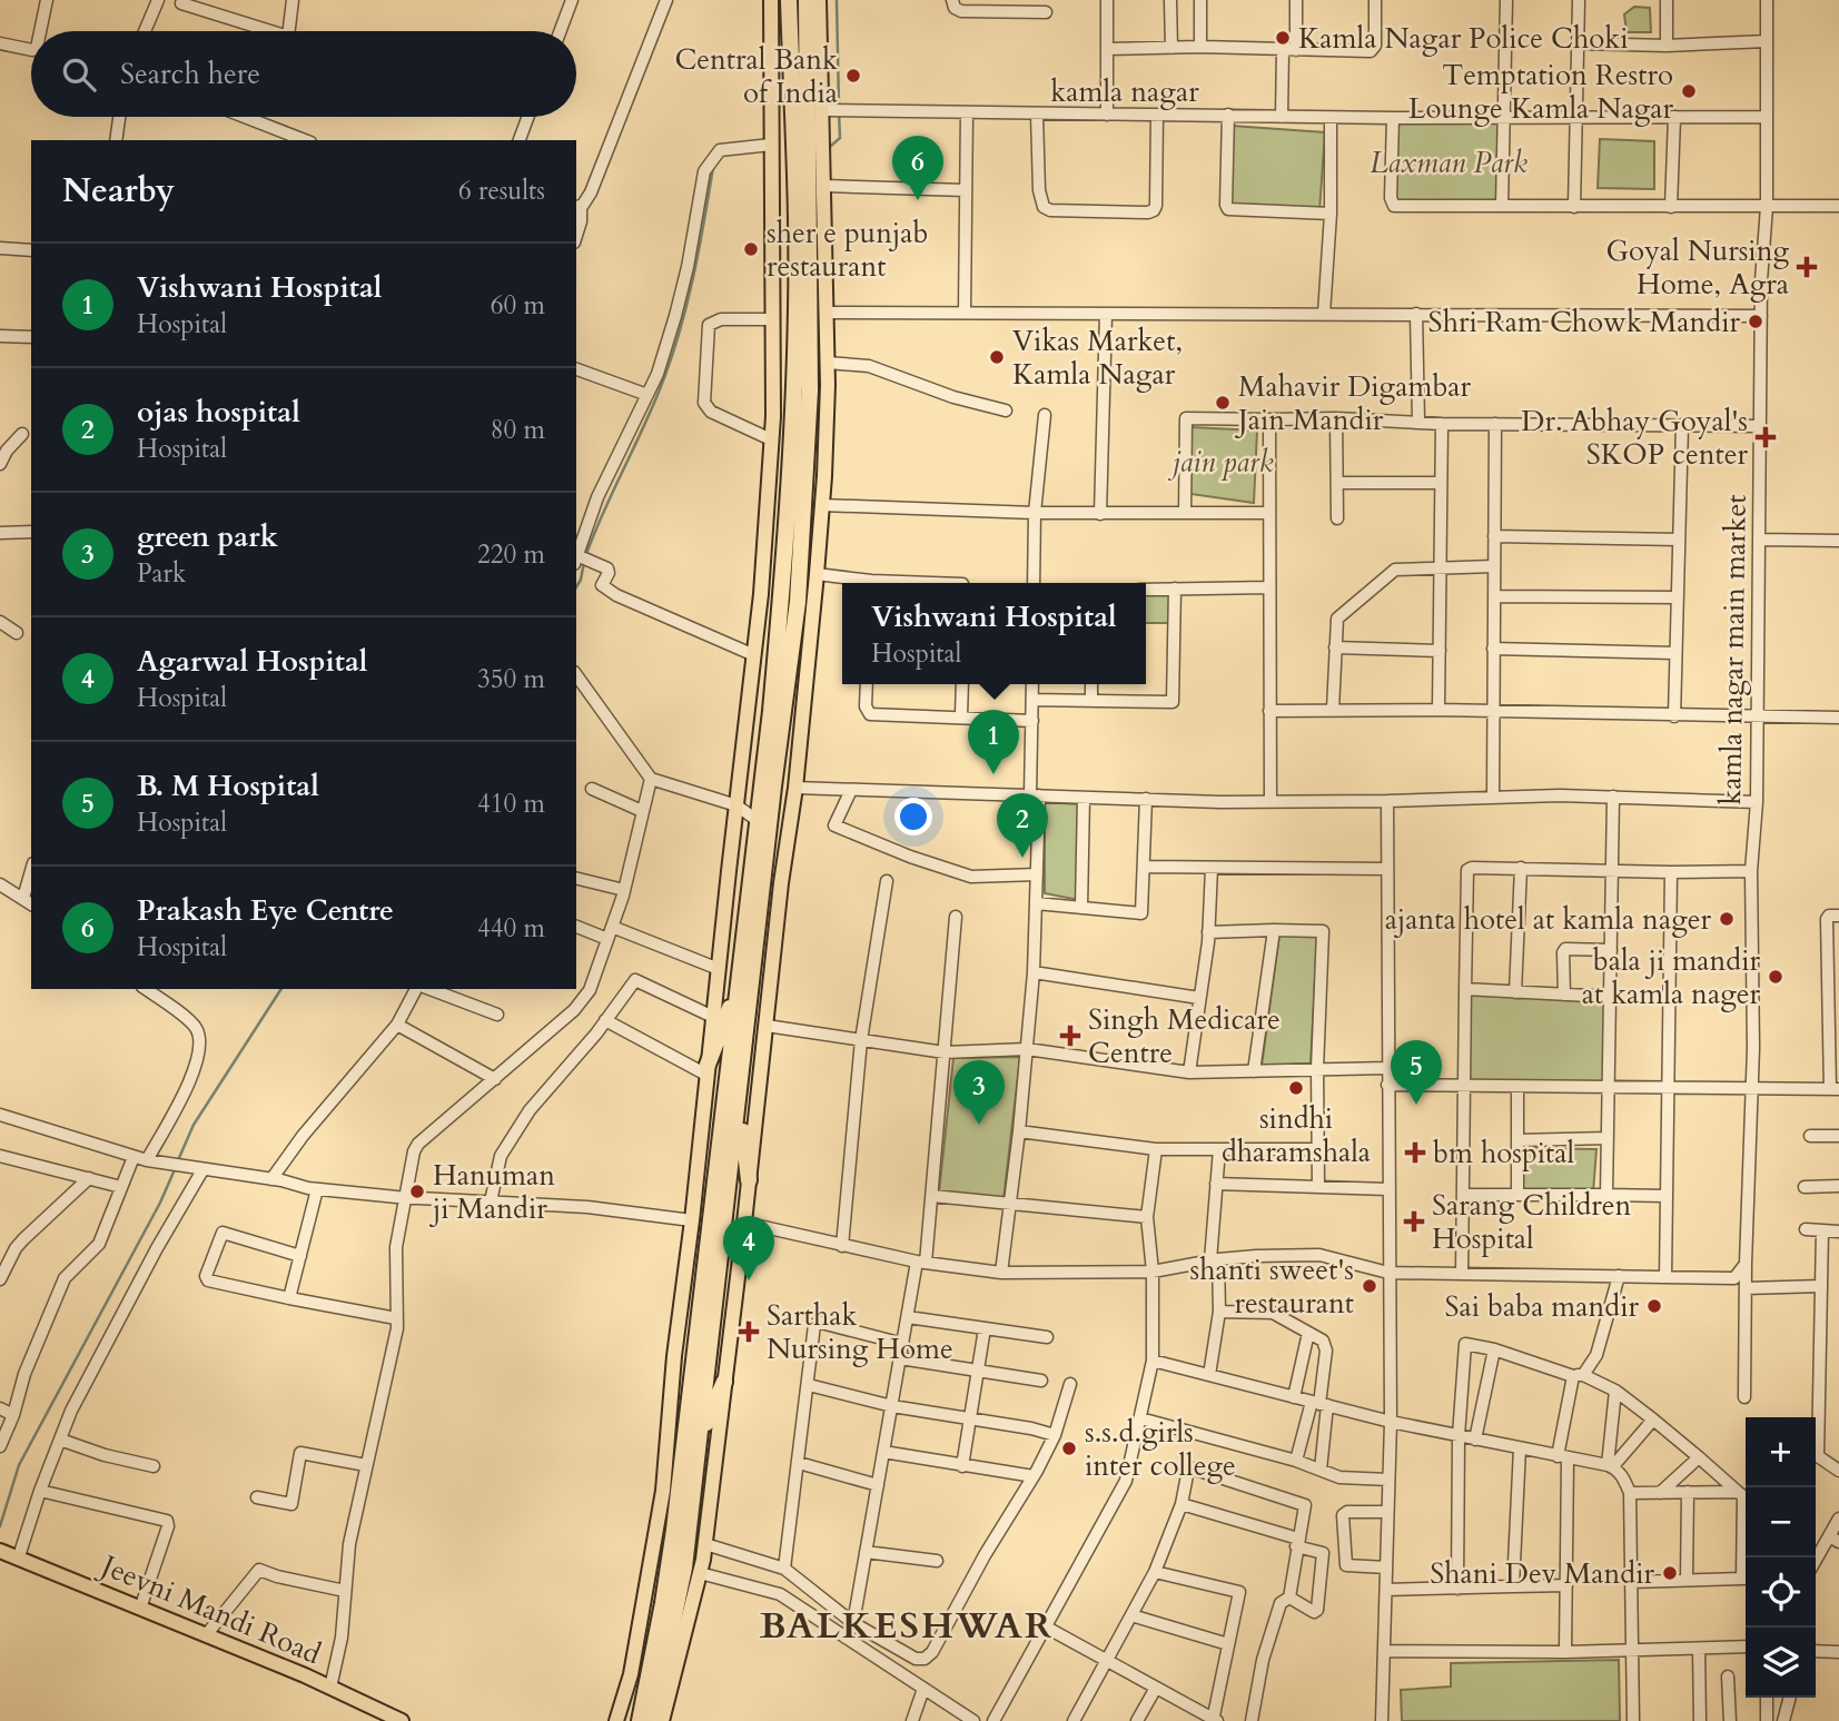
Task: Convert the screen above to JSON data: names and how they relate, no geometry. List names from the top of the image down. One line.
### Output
{"streets":{"main road":["Jeevni Mandi Road"],"street":["kamla nagar","kamla nagar main market"]},"crossings":[["kamla nagar","kamla nagar main market"]],"districts":["BALKESHWAR"],"parks":["Laxman Park","jain park"],"places":{"other":["Kamla Nagar Police Choki","Central Bank of India","Temptation Restro Lounge Kamla Nagar","sher e punjab restaurant","Shri Ram Chowk Mandir","Vikas Market, Kamla Nagar","Mahavir Digambar Jain Mandir","ajanta hotel at kamla nager","bala ji mandir at kamla nager","sindhi dharamshala","Hanuman ji Mandir","shanti sweet's restaurant","Sai baba mandir","s.s.d.girls inter college","Shani Dev Mandir"],"health":["Goyal Nursing Home, Agra","Dr. Abhay Goyal's SKOP center","Singh Medicare Centre","bm hospital","Sarang Children Hospital","Sarthak Nursing Home"]},"page":{"search":"Search here","pins":["6","1","2","5","3","4"],"heading":["Nearby","6 results"],"list":[{"mark":"1","name":"Vishwani Hospital","note":"Hospital","value":"60 m"},{"mark":"2","name":"ojas hospital","note":"Hospital","value":"80 m"},{"mark":"3","name":"green park","note":"Park","value":"220 m"},{"mark":"4","name":"Agarwal Hospital","note":"Hospital","value":"350 m"},{"mark":"5","name":"B. M Hospital","note":"Hospital","value":"410 m"},{"mark":"6","name":"Prakash Eye Centre","note":"Hospital","value":"440 m"}],"popup":["Vishwani Hospital","Hospital"],"map_buttons":["+","−"]}}
